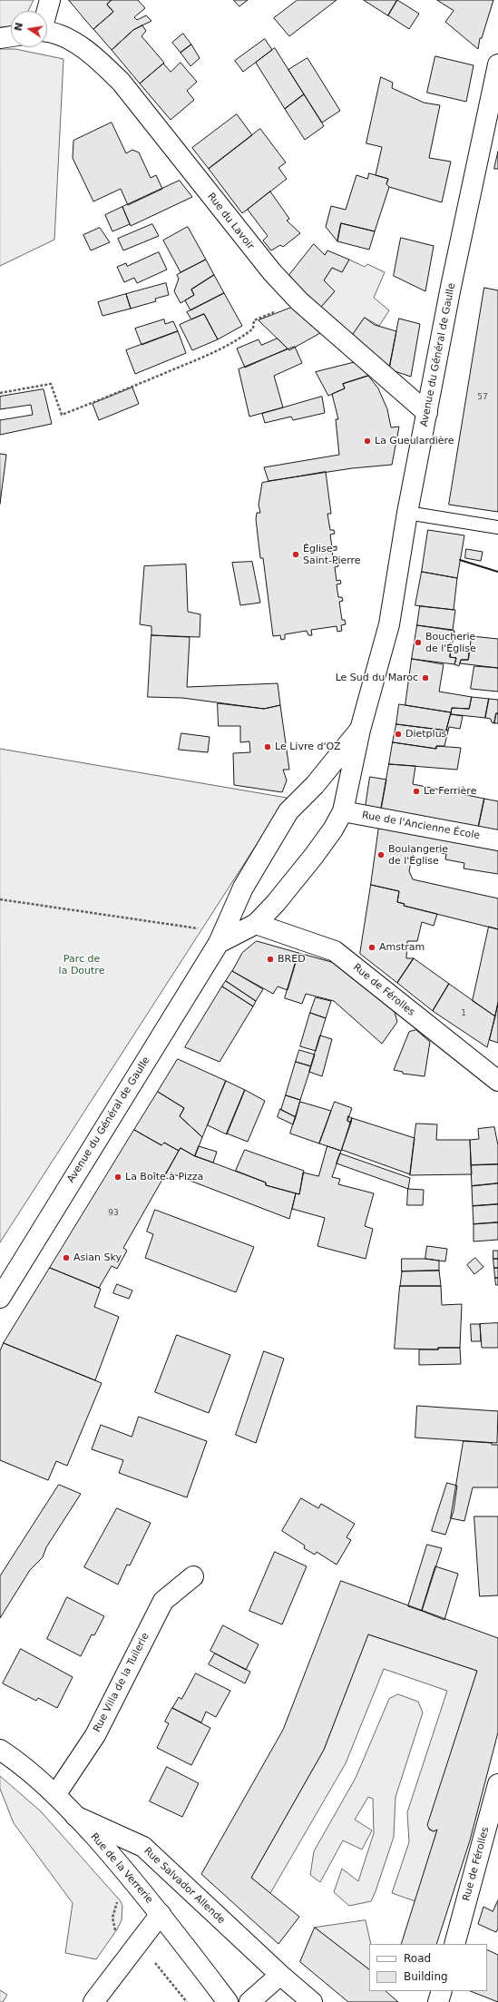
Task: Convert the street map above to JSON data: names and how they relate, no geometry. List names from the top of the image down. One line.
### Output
{"streets":{"main road":["Rue du Lavoir","Avenue du Général de Gaulle","Rue de l'Ancienne École","Rue de Férolles","Rue Villa de la Tuilerie","Rue de la Verrerie","Rue Salvador Allende"]},"crossings":[["Rue du Lavoir","Avenue du Général de Gaulle"],["Avenue du Général de Gaulle","Rue de l'Ancienne École"],["Avenue du Général de Gaulle","Rue de Férolles"],["Rue Villa de la Tuilerie","Rue de la Verrerie"],["Rue de la Verrerie","Rue Salvador Allende"]],"parks":["Parc de la Doutre"],"places":["La Gueulardière","Église Saint-Pierre","Boucherie de l'Église","Le Sud du Maroc","Dietplus","Le Livre d'OZ","Le Ferrière","Boulangerie de l'Église","Amstram","BRED","La Boîte à Pizza","Asian Sky"],"house_numbers":["57","1","93"],"legend":["Road","Building"],"north":"left"}
